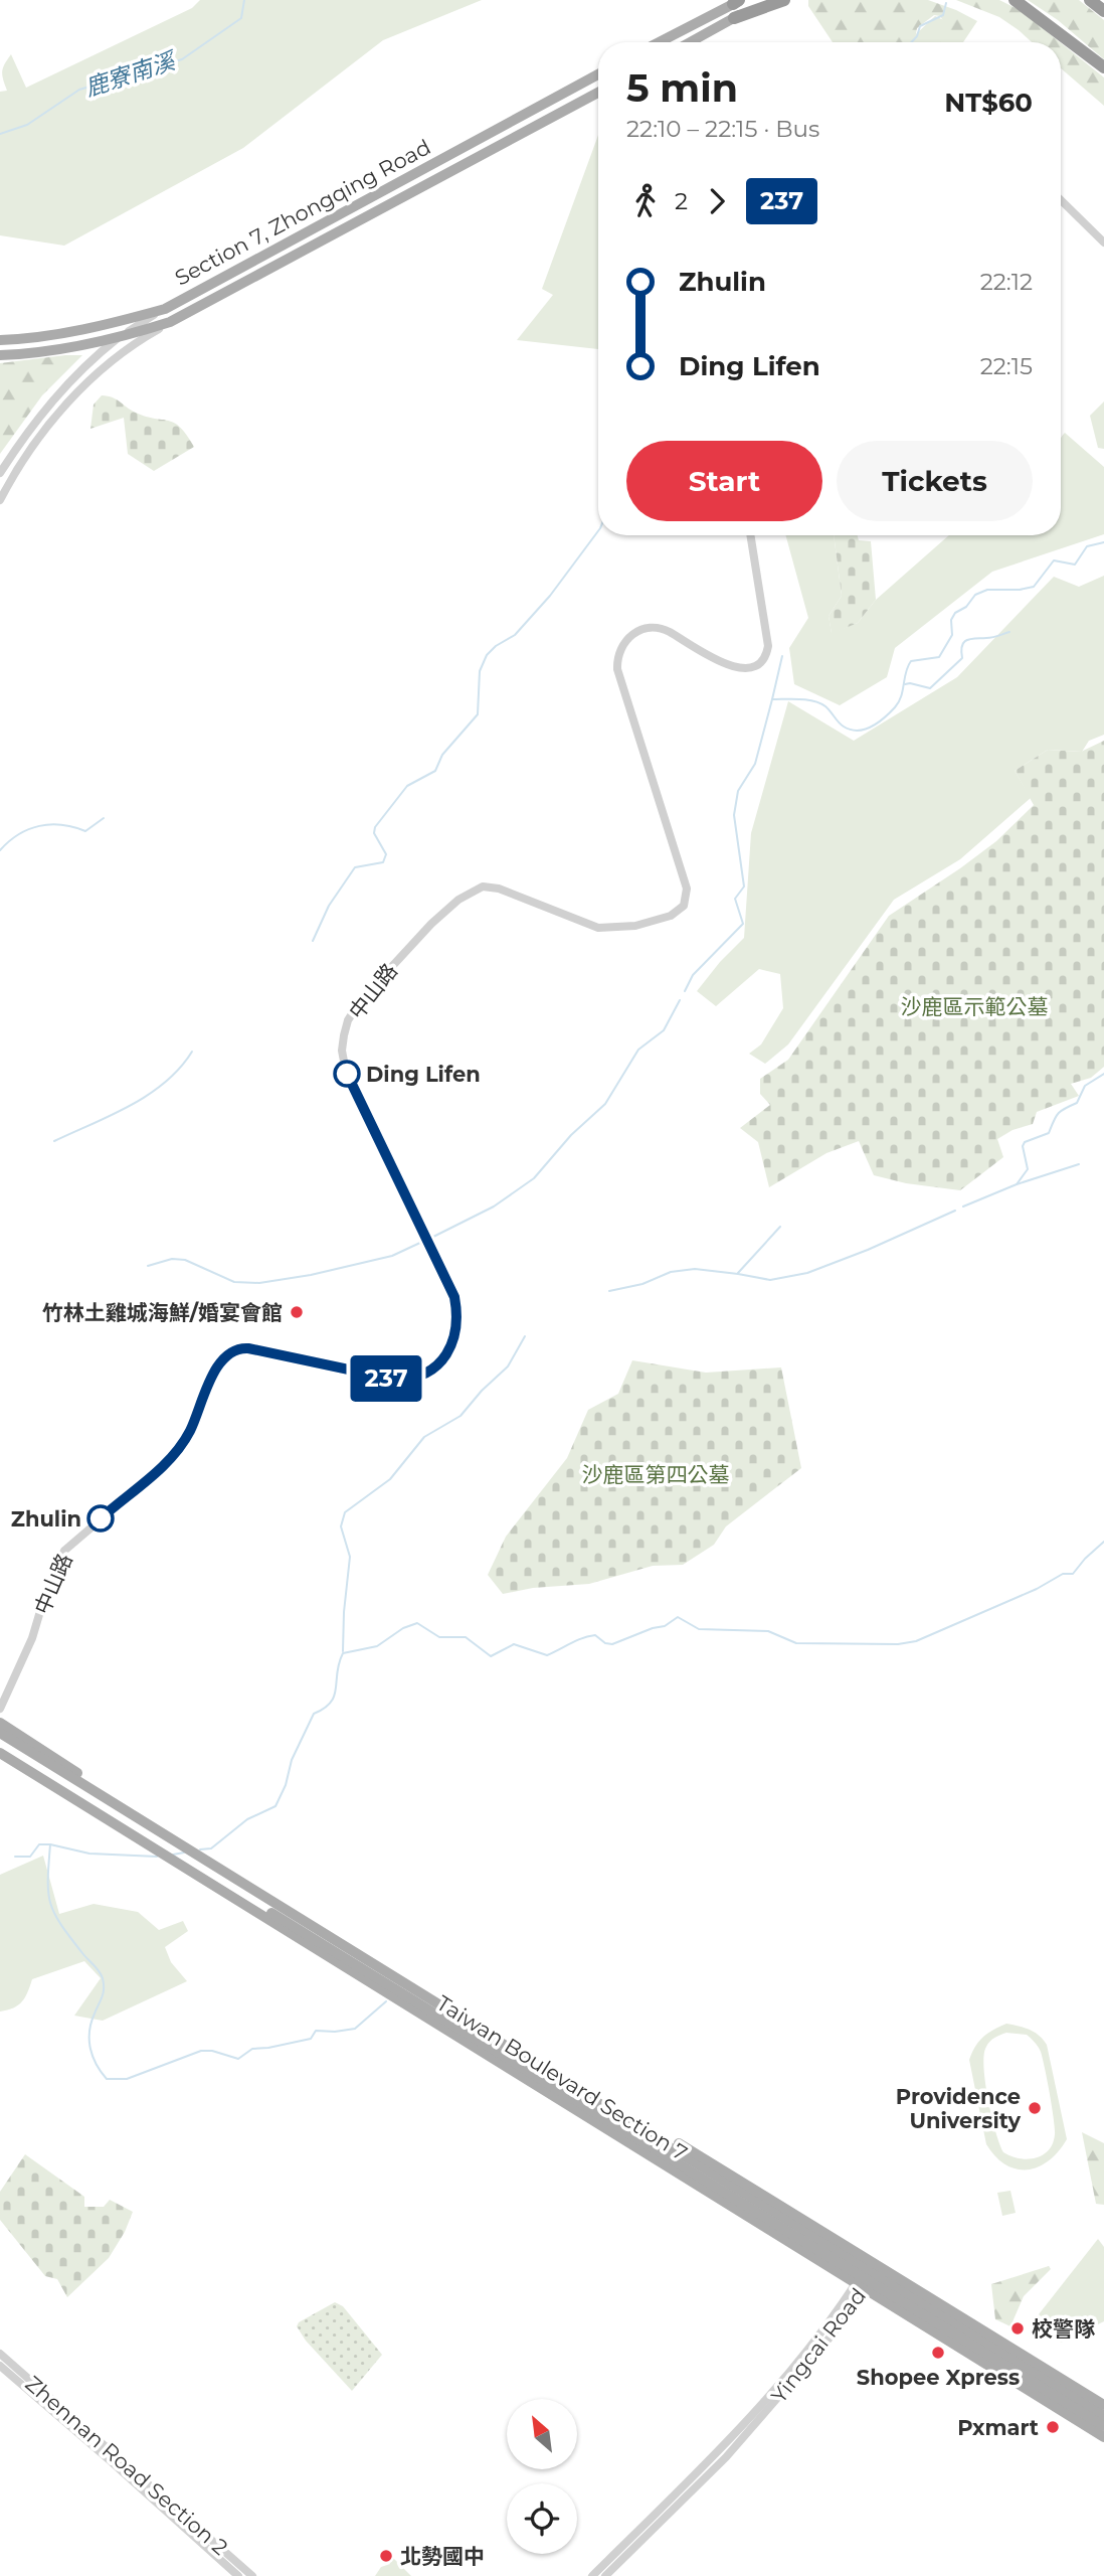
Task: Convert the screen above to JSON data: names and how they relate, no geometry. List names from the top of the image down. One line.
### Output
{"streets":{"main road":["Section 7, Zhongqing Road","Taiwan Boulevard Section 7"],"street":["中山路","Yingcai Road","Zhennan Road Section 2"]},"crossings":[["Taiwan Boulevard Section 7","Yingcai Road"]],"water":["鹿寮南溪"],"parks":["沙鹿區示範公墓","沙鹿區第四公墓"],"places":["Ding Lifen","竹林土雞城海鮮/婚宴會館","Zhulin","Providence University","校警隊","Shopee Xpress","Pxmart","北勢國中"],"lines":["bus line 237"],"north":"top left","page":{"on_map":"237","heading":["5 min","22:10 – 22:15 · Bus","NT$60"],"legs":["2","237"],"list":[{"name":"Zhulin","value":"22:12"},{"name":"Ding Lifen","value":"22:15"}],"buttons":["Start","Tickets"]}}
